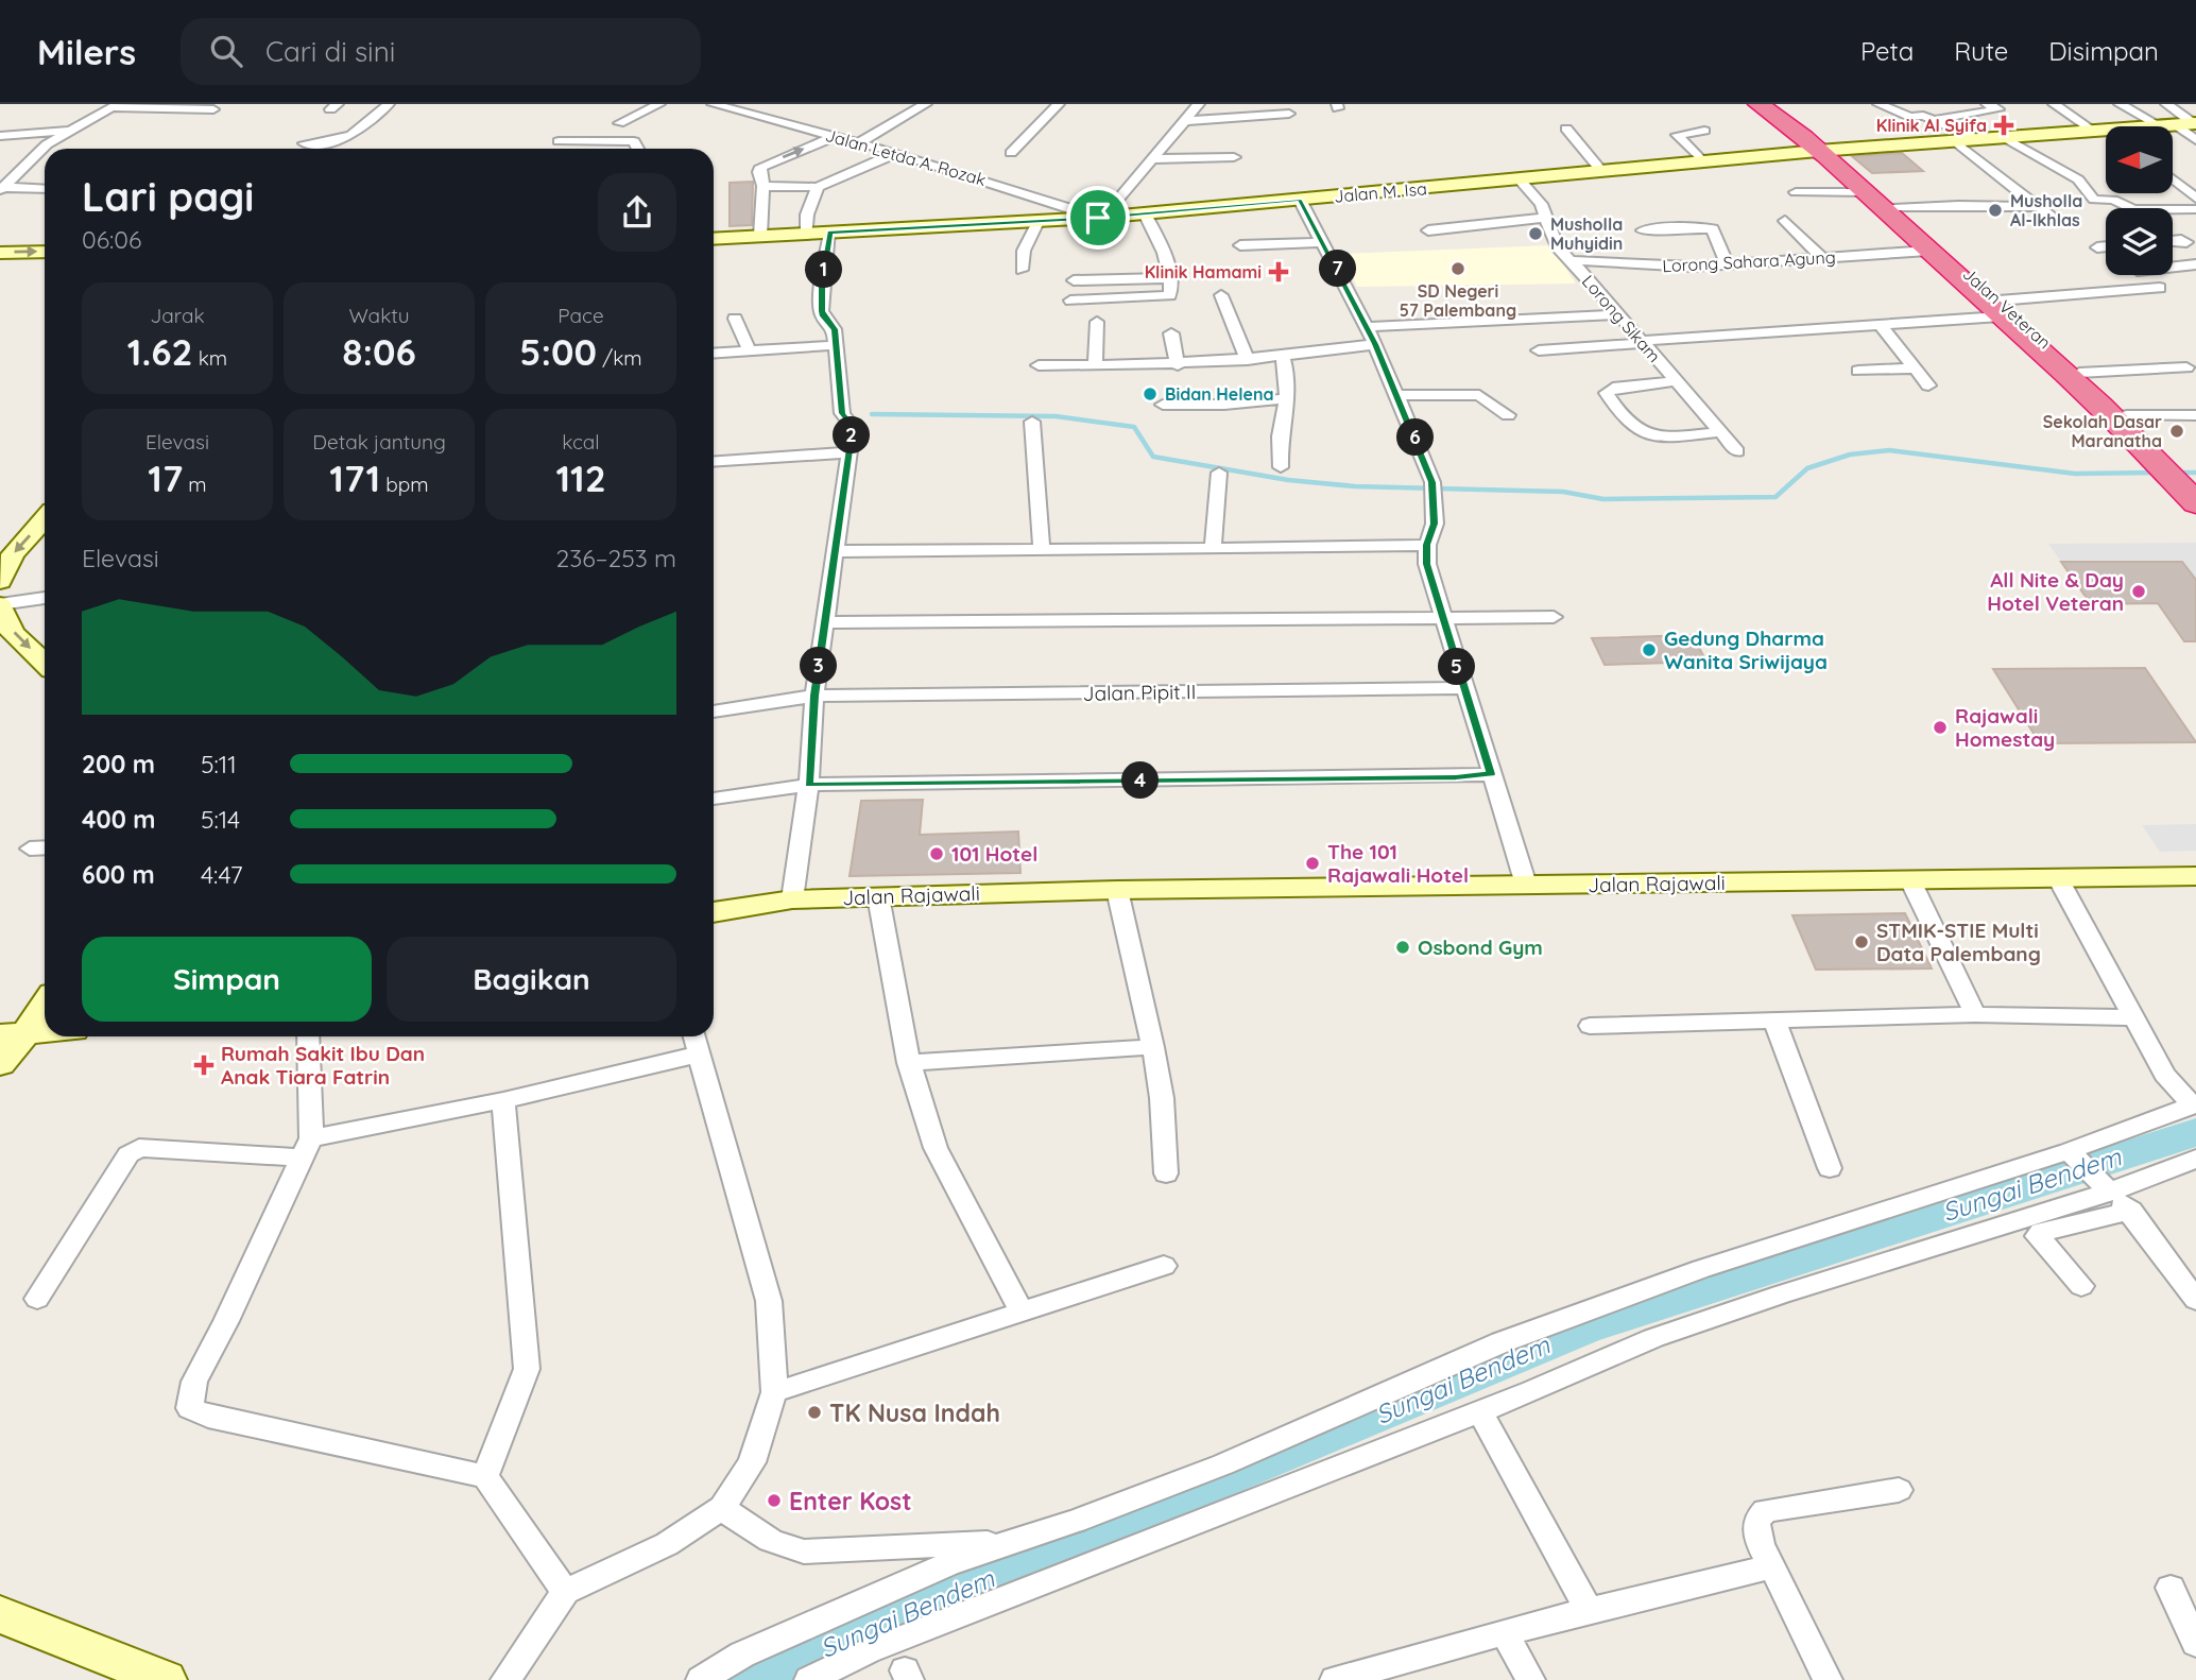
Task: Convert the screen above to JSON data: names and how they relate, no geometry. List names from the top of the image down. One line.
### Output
{"streets":{"highway":["Jalan Veteran"],"street":["Jalan Letda A. Rozak","Jalan M. Isa","Lorong Sahara Agung","Lorong Sikam","Jalan Pipit II","Jalan Rajawali"]},"crossings":[["Jalan Letda A. Rozak","Jalan M. Isa"],["Jalan M. Isa","Jalan Veteran"],["Jalan M. Isa","Lorong Sikam"],["Lorong Sahara Agung","Jalan Veteran"],["Lorong Sahara Agung","Lorong Sikam"]],"water":["Sungai Bendem"],"places":{"health":["Klinik Al Syifa","Klinik Hamami","Rumah Sakit Ibu Dan Anak Tiara Fatrin"],"other":["Musholla Al-Ikhlas","Musholla Muhyidin","SD Negeri 57 Palembang","Bidan Helena","Sekolah Dasar Maranatha","All Nite & Day Hotel Veteran","Gedung Dharma Wanita Sriwijaya","Rajawali Homestay","101 Hotel","The 101 Rajawali Hotel","STMIK-STIE Multi Data Palembang","Osbond Gym","TK Nusa Indah","Enter Kost"]},"north":"left","page":{"header":"Milers","search":"Cari di sini","nav":["Peta","Rute","Disimpan"],"heading":["Lari pagi","06:06"],"pins":["7","1","2","6","3","5","4"],"stats":[["Jarak","1.62 km"],["Waktu","8:06"],["Pace","5:00 /km"],["Elevasi","17 m"],["Detak jantung","171 bpm"],["kcal","112"]],"chart":["Elevasi","236–253 m"],"list":[{"name":"200 m","note":"5:11"},{"name":"400 m","note":"5:14"},{"name":"600 m","note":"4:47"}],"buttons":["Simpan","Bagikan"]}}
